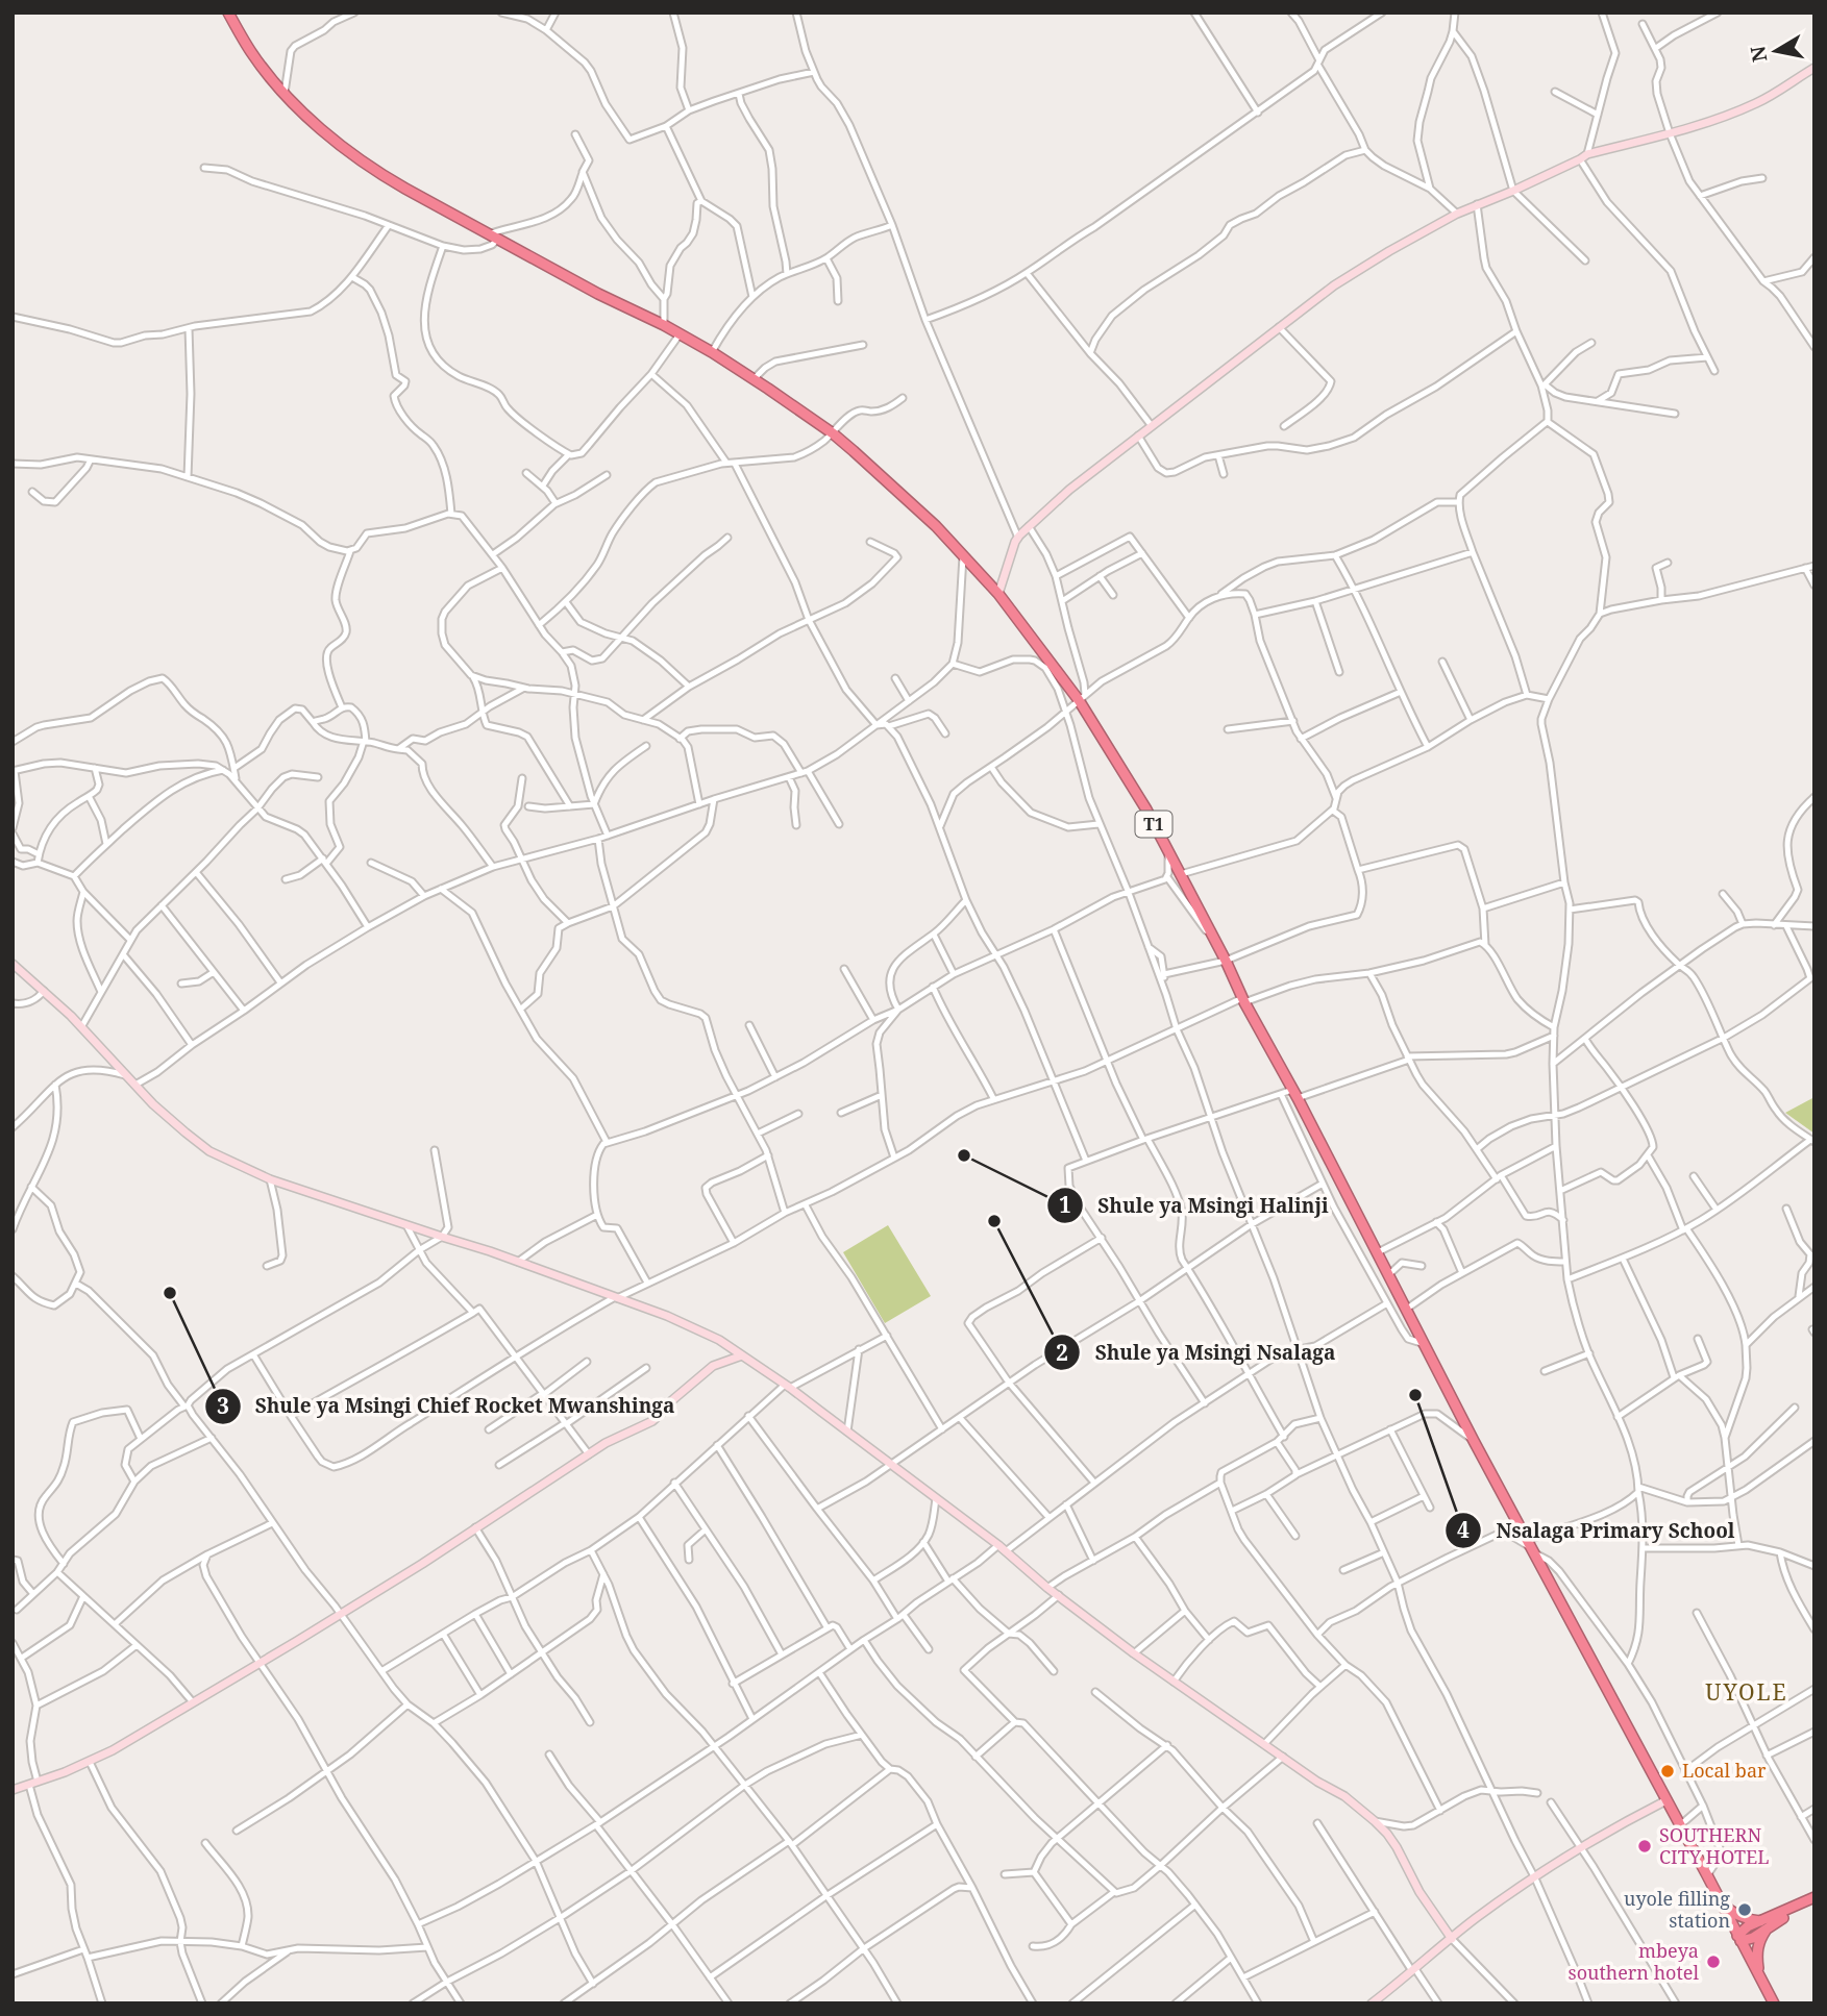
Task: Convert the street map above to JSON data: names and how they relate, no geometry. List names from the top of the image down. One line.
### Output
{"streets":{"highway":["T1"]},"districts":["UYOLE"],"places":["Shule ya Msingi Halinji","Shule ya Msingi Nsalaga","Shule ya Msingi Chief Rocket Mwanshinga","Nsalaga Primary School","Local bar","SOUTHERN CITY HOTEL","uyole filling station","mbeya southern hotel"],"north":"left"}
